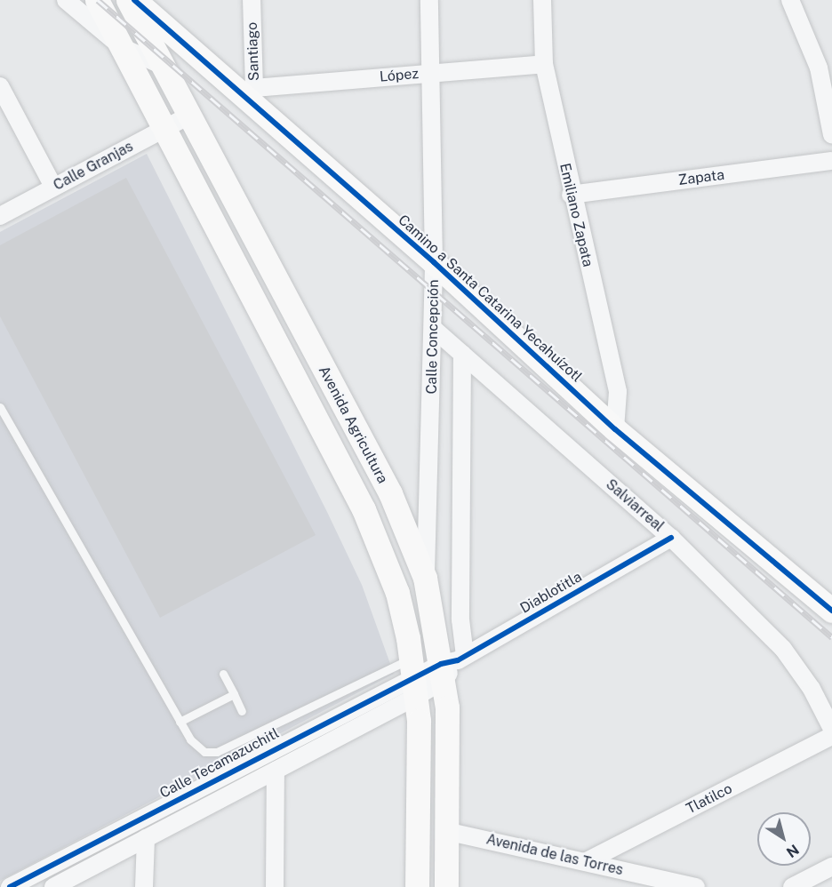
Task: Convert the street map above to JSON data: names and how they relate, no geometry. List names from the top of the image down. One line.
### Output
{"streets":{"main road":["Camino a Santa Catarina Yecahuízotl","Avenida Agricultura"],"street":["Santiago","López","Calle Granjas","Zapata","Emiliano Zapata","Calle Concepción","Salviarreal","Diablotitla","Calle Tecamazuchitl","Tlatilco","Avenida de las Torres"]},"crossings":[["Santiago","López"],["Santiago","Camino a Santa Catarina Yecahuízotl"],["López","Emiliano Zapata"],["López","Camino a Santa Catarina Yecahuízotl"],["López","Calle Concepción"],["Calle Granjas","Avenida Agricultura"],["Zapata","Emiliano Zapata"],["Emiliano Zapata","Camino a Santa Catarina Yecahuízotl"],["Camino a Santa Catarina Yecahuízotl","Calle Concepción"],["Calle Concepción","Avenida Agricultura"],["Calle Concepción","Salviarreal"],["Avenida Agricultura","Diablotitla"],["Avenida Agricultura","Calle Tecamazuchitl"],["Avenida Agricultura","Avenida de las Torres"],["Salviarreal","Diablotitla"],["Diablotitla","Calle Tecamazuchitl"],["Tlatilco","Avenida de las Torres"]],"north":"bottom right"}
